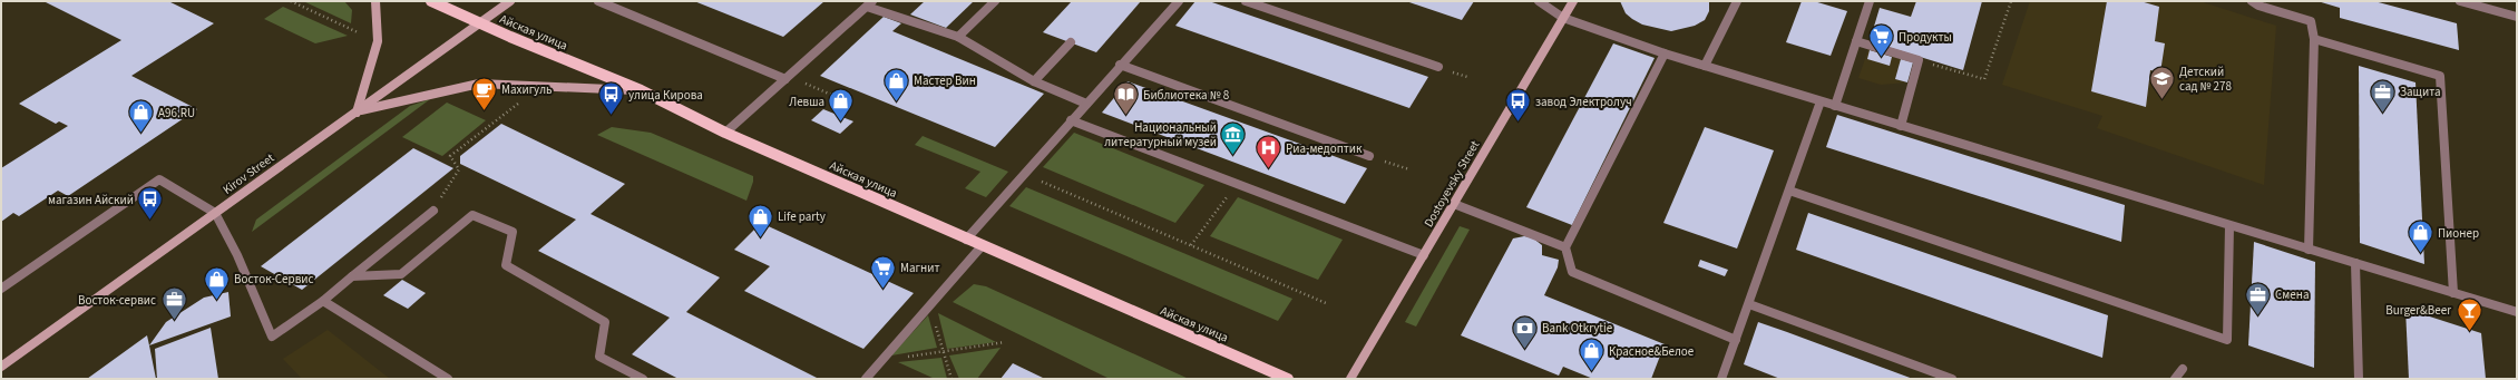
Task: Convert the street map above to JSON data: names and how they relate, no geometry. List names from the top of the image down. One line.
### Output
{"streets":{"main road":["Айская улица","Kirov Street","Dostoyevsky Street"]},"crossings":[["Айская улица","Kirov Street"]],"places":{"supermarket":["Продукты","Магнит"],"school or university":["Детский сад № 278"],"shop":["Мастер Вин","Левша","А96.RU","Life party","Пионер","Восток-Сервис","Красное&Белое"],"cafe":["Махигуль"],"office":["Защита","Смена","Восток-сервис"],"bus stop":["улица Кирова","завод Электролуч","магазин Айский"],"library":["Библиотека № 8"],"museum":["Национальный литературный музей"],"hospital":["Риа-медоптик"],"bar":["Burger&Beer"],"bank":["Bank Otkrytie"]}}
